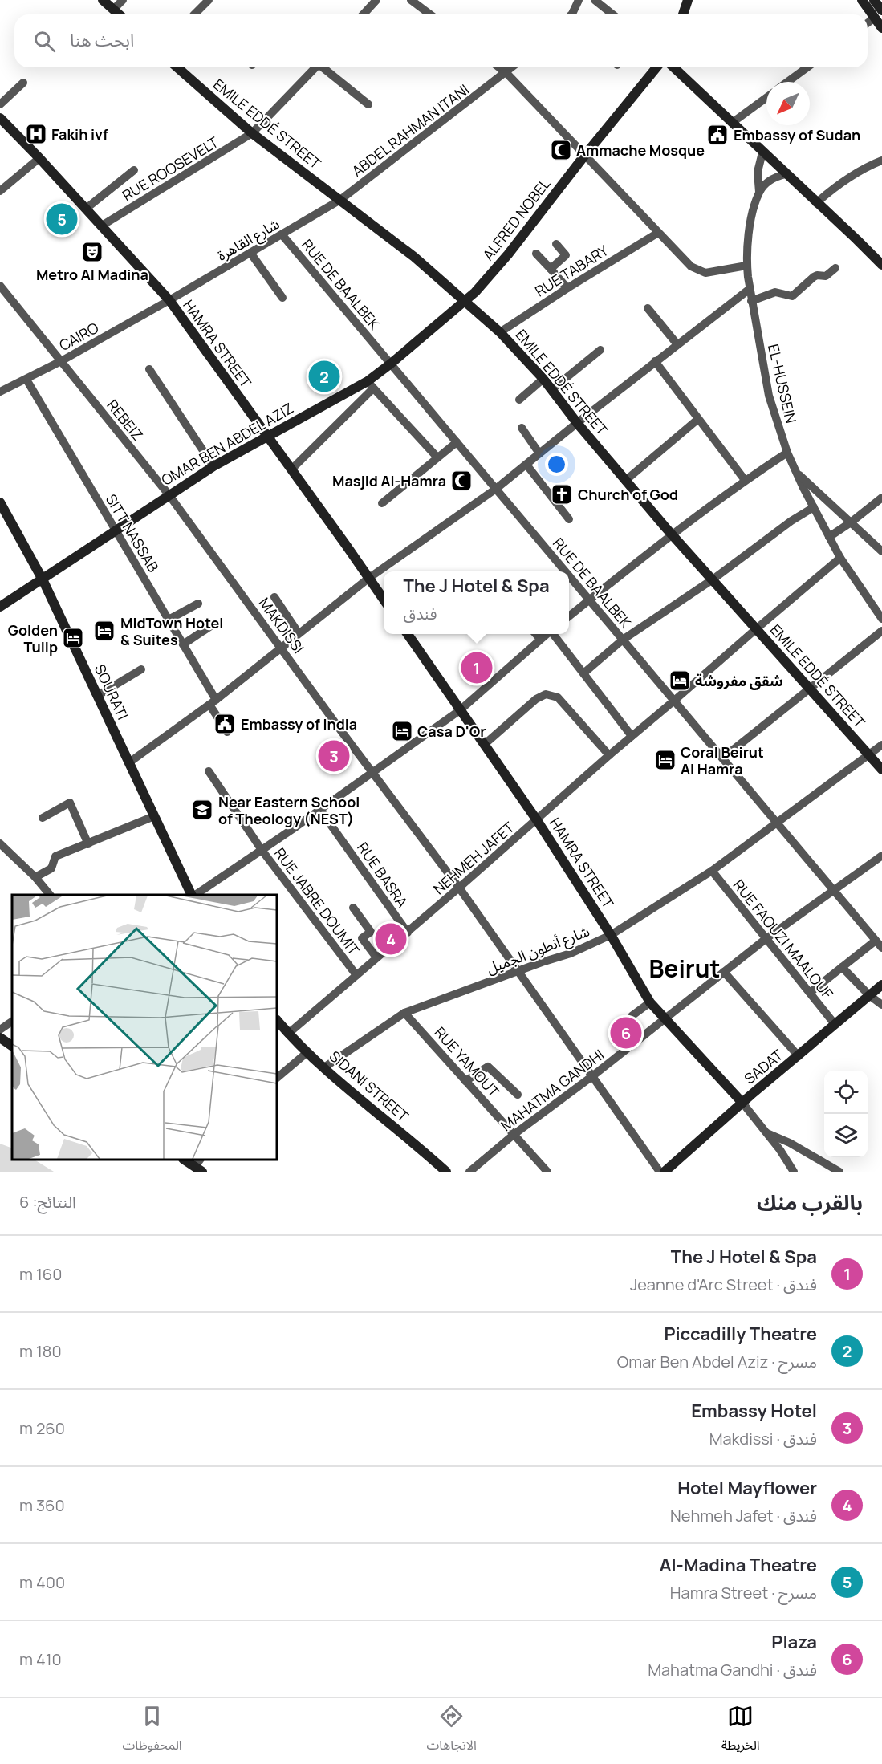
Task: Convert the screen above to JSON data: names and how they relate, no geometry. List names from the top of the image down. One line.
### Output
{"streets":{"main road":["EMILE EDDÉ STREET","ALFRED NOBEL","HAMRA STREET","OMAR BEN ABDEL AZIZ","SOURATI","SADAT","SIDANI STREET"],"street":["ABDEL RAHMAN ITANI","RUE ROOSEVELT","شارع القاهرة","RUE TABARY","RUE DE BAALBEK","CAIRO","EL-HUSSEIN","REBEIZ","SITT NASSAB","MAKDISSI","NEHMEH JAFET","RUE BASRA","RUE JABRE DOUMIT","RUE FAOUZI MAALOUF","شارع أنطون الجميل","RUE YAMOUT","MAHATMA GANDHI"]},"crossings":[["EMILE EDDÉ STREET","ABDEL RAHMAN ITANI"],["EMILE EDDÉ STREET","RUE ROOSEVELT"],["EMILE EDDÉ STREET","ALFRED NOBEL"],["EMILE EDDÉ STREET","شارع القاهرة"],["EMILE EDDÉ STREET","RUE TABARY"],["EMILE EDDÉ STREET","OMAR BEN ABDEL AZIZ"],["EMILE EDDÉ STREET","NEHMEH JAFET"],["EMILE EDDÉ STREET","شارع أنطون الجميل"],["ABDEL RAHMAN ITANI","شارع القاهرة"],["RUE ROOSEVELT","HAMRA STREET"],["ALFRED NOBEL","OMAR BEN ABDEL AZIZ"],["شارع القاهرة","RUE DE BAALBEK"],["شارع القاهرة","CAIRO"],["شارع القاهرة","HAMRA STREET"],["RUE DE BAALBEK","OMAR BEN ABDEL AZIZ"],["RUE DE BAALBEK","NEHMEH JAFET"],["RUE DE BAALBEK","شارع أنطون الجميل"],["RUE DE BAALBEK","MAHATMA GANDHI"],["CAIRO","HAMRA STREET"],["CAIRO","REBEIZ"],["CAIRO","SITT NASSAB"],["HAMRA STREET","OMAR BEN ABDEL AZIZ"],["HAMRA STREET","NEHMEH JAFET"],["HAMRA STREET","شارع أنطون الجميل"],["HAMRA STREET","SADAT"],["HAMRA STREET","MAHATMA GANDHI"],["EL-HUSSEIN","NEHMEH JAFET"],["REBEIZ","OMAR BEN ABDEL AZIZ"],["REBEIZ","MAKDISSI"],["OMAR BEN ABDEL AZIZ","SITT NASSAB"],["OMAR BEN ABDEL AZIZ","MAKDISSI"],["OMAR BEN ABDEL AZIZ","SOURATI"],["MAKDISSI","NEHMEH JAFET"],["MAKDISSI","شارع أنطون الجميل"],["MAKDISSI","MAHATMA GANDHI"],["NEHMEH JAFET","RUE BASRA"],["NEHMEH JAFET","RUE JABRE DOUMIT"],["NEHMEH JAFET","SIDANI STREET"],["RUE FAOUZI MAALOUF","شارع أنطون الجميل"],["RUE FAOUZI MAALOUF","SADAT"],["RUE FAOUZI MAALOUF","MAHATMA GANDHI"],["شارع أنطون الجميل","RUE YAMOUT"],["شارع أنطون الجميل","SIDANI STREET"],["RUE YAMOUT","MAHATMA GANDHI"]],"districts":["Beirut"],"places":{"hospital":["Fakih ivf"],"public building":["Embassy of Sudan","Embassy of India"],"mosque":["Ammache Mosque","Masjid Al-Hamra"],"theatre":["Metro Al Madina"],"church":["Church of God"],"hotel":["MidTown Hotel & Suites","Golden Tulip","شقق مفروشة","Casa D'Or","Coral Beirut Al Hamra"],"school or university":["Near Eastern School of Theology (NEST)"]},"north":"bottom left","page":{"search":"ابحث هنا","pins":["5","2","1","3","4","6"],"popup":["The J Hotel & Spa","فندق"],"heading":["بالقرب منك","النتائج: 6"],"list":[{"mark":"1","name":"The J Hotel & Spa","note":"فندق · Jeanne d'Arc Street","value":"160 m"},{"mark":"2","name":"Piccadilly Theatre","note":"مسرح · Omar Ben Abdel Aziz","value":"180 m"},{"mark":"3","name":"Embassy Hotel","note":"فندق · Makdissi","value":"260 m"},{"mark":"4","name":"Hotel Mayflower","note":"فندق · Nehmeh Jafet","value":"360 m"},{"mark":"5","name":"Al-Madina Theatre","note":"مسرح · Hamra Street","value":"400 m"},{"mark":"6","name":"Plaza","note":"فندق · Mahatma Gandhi","value":"410 m"}],"nav":["الخريطة","الاتجاهات","المحفوظات"]}}
